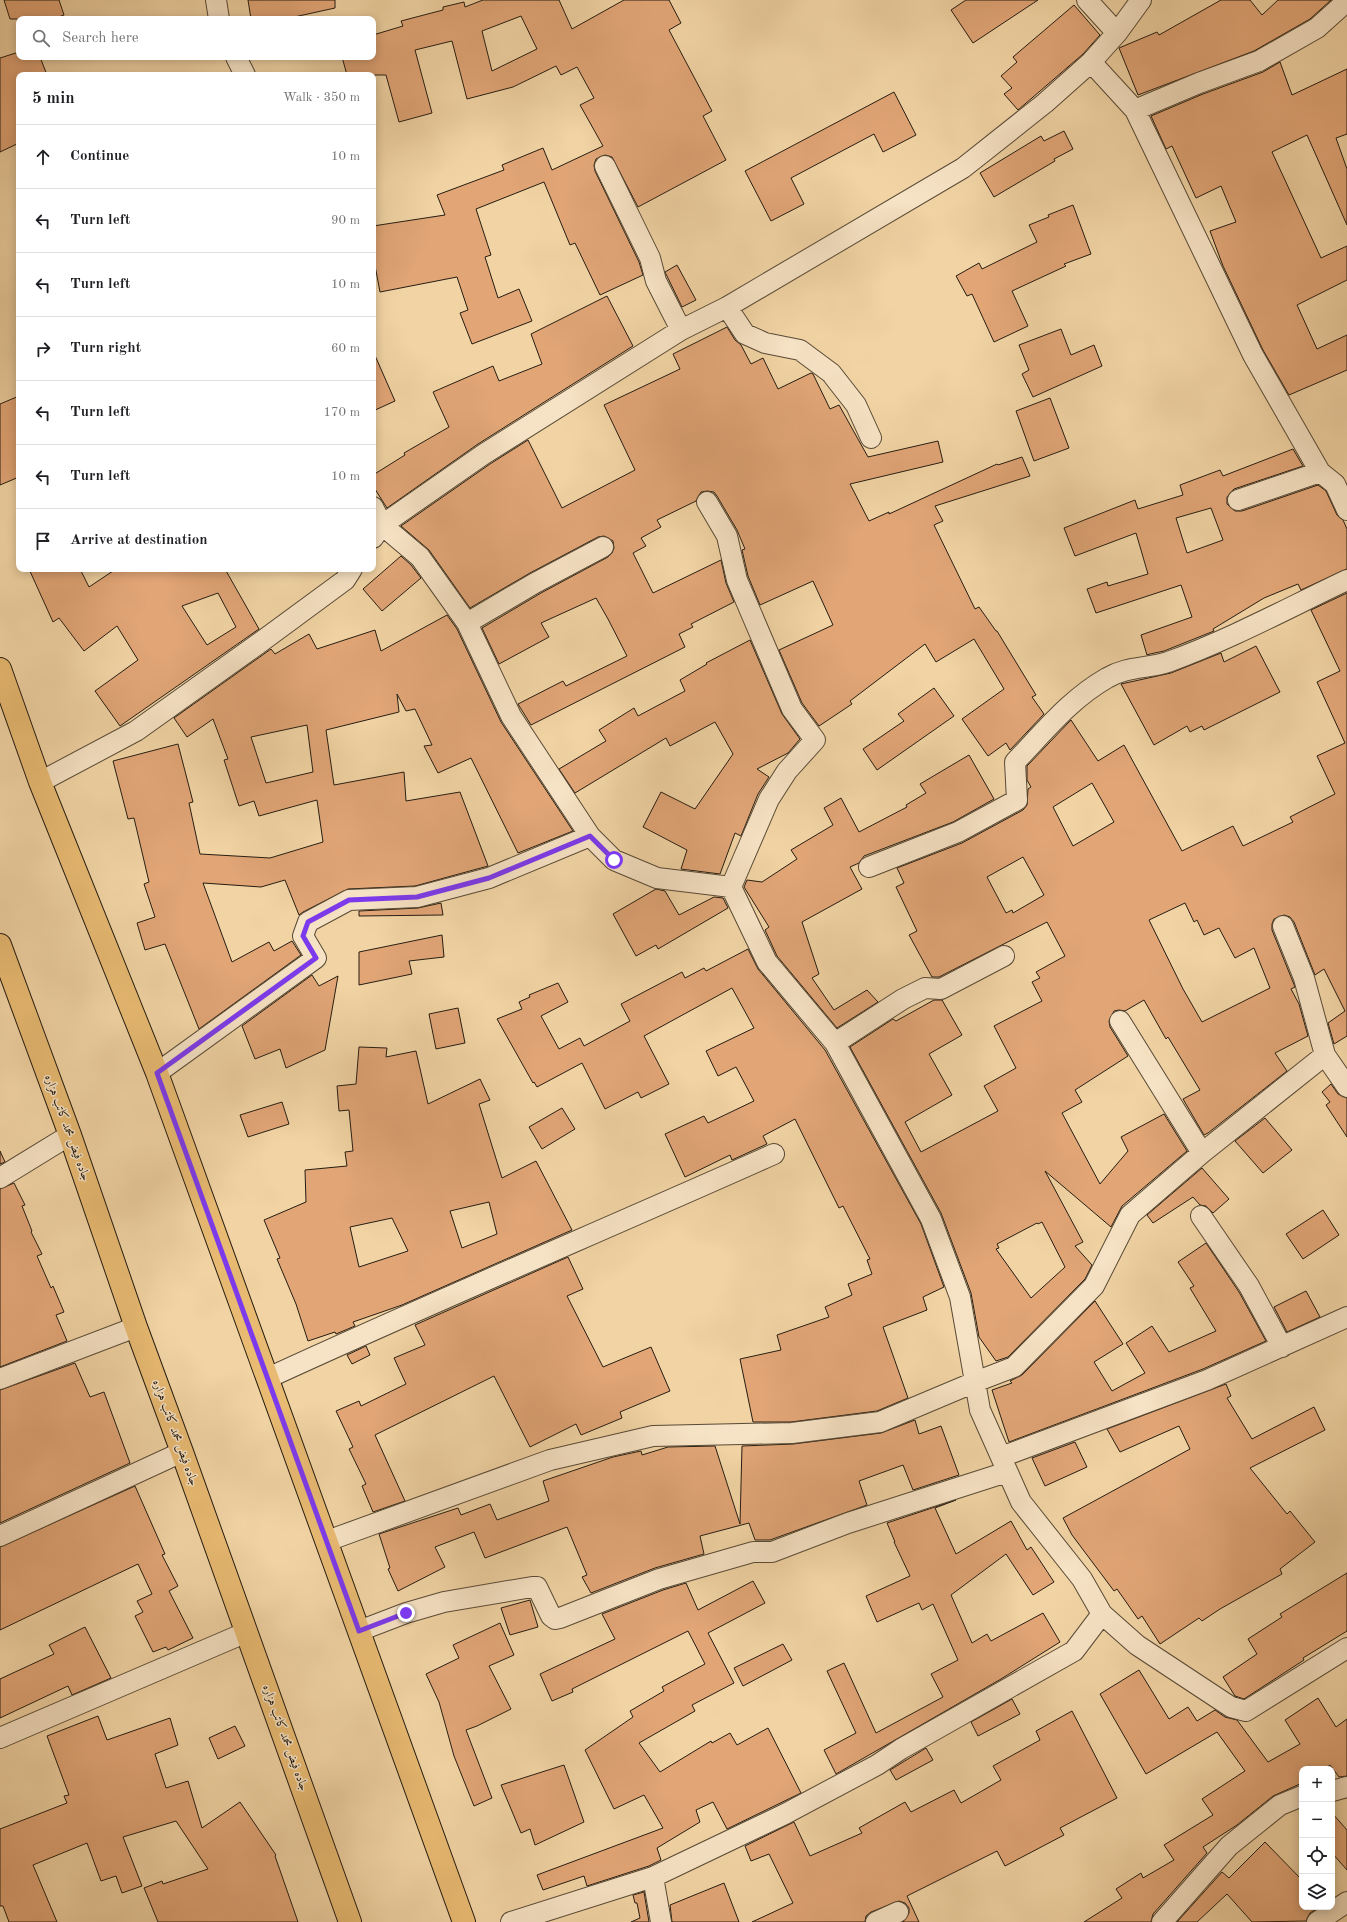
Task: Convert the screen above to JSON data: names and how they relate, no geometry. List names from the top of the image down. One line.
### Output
{"streets":{"main road":["جاده فیض محمد کاتب هزاره"]},"page":{"search":"Search here","heading":["5 min","Walk · 350 m"],"list":[["Continue","10 m"],["Turn left","90 m"],["Turn left","10 m"],["Turn right","60 m"],["Turn left","170 m"],["Turn left","10 m"],"Arrive at destination"],"map_buttons":["+","−"]}}
